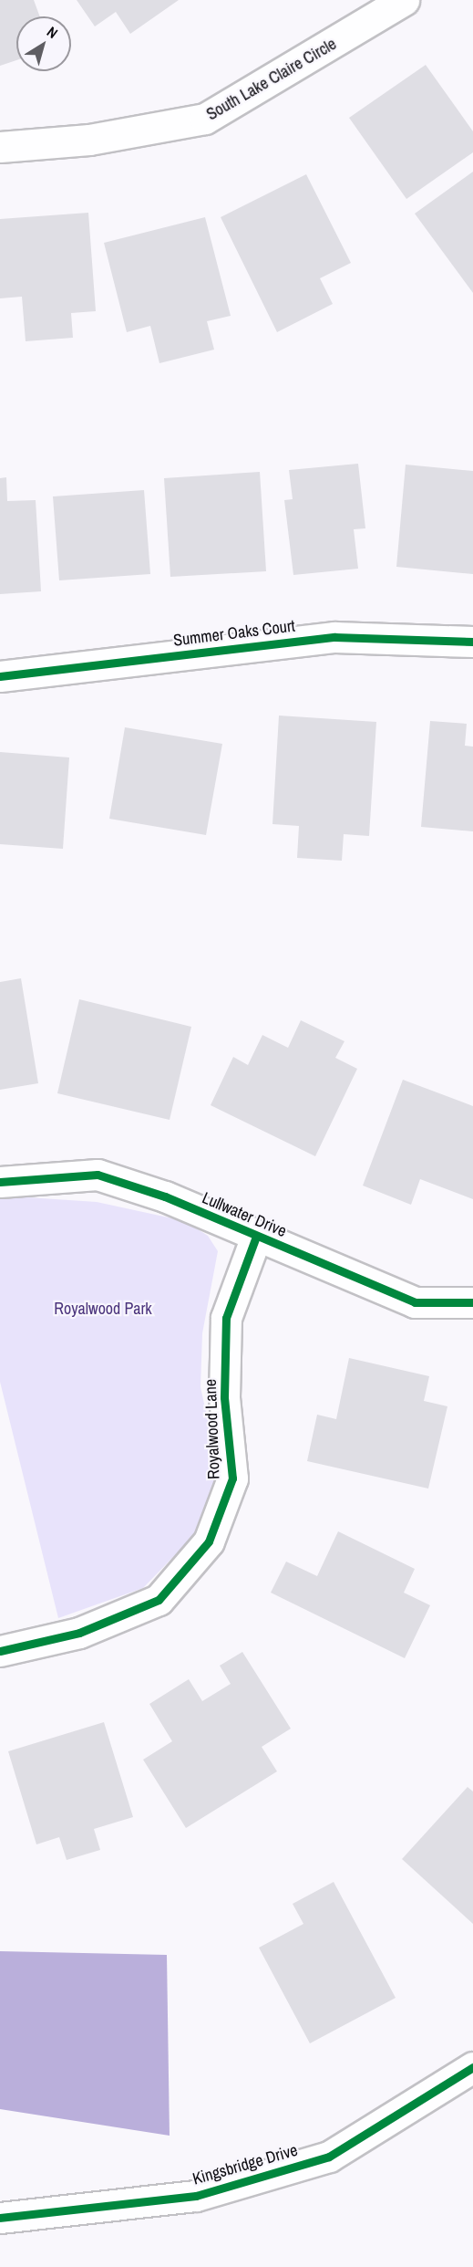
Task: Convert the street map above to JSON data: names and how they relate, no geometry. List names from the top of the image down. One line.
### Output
{"streets":{"street":["South Lake Claire Circle","Summer Oaks Court","Lullwater Drive","Royalwood Lane","Kingsbridge Drive"]},"crossings":[["Lullwater Drive","Royalwood Lane"]],"parks":["Royalwood Park"],"north":"top right"}
